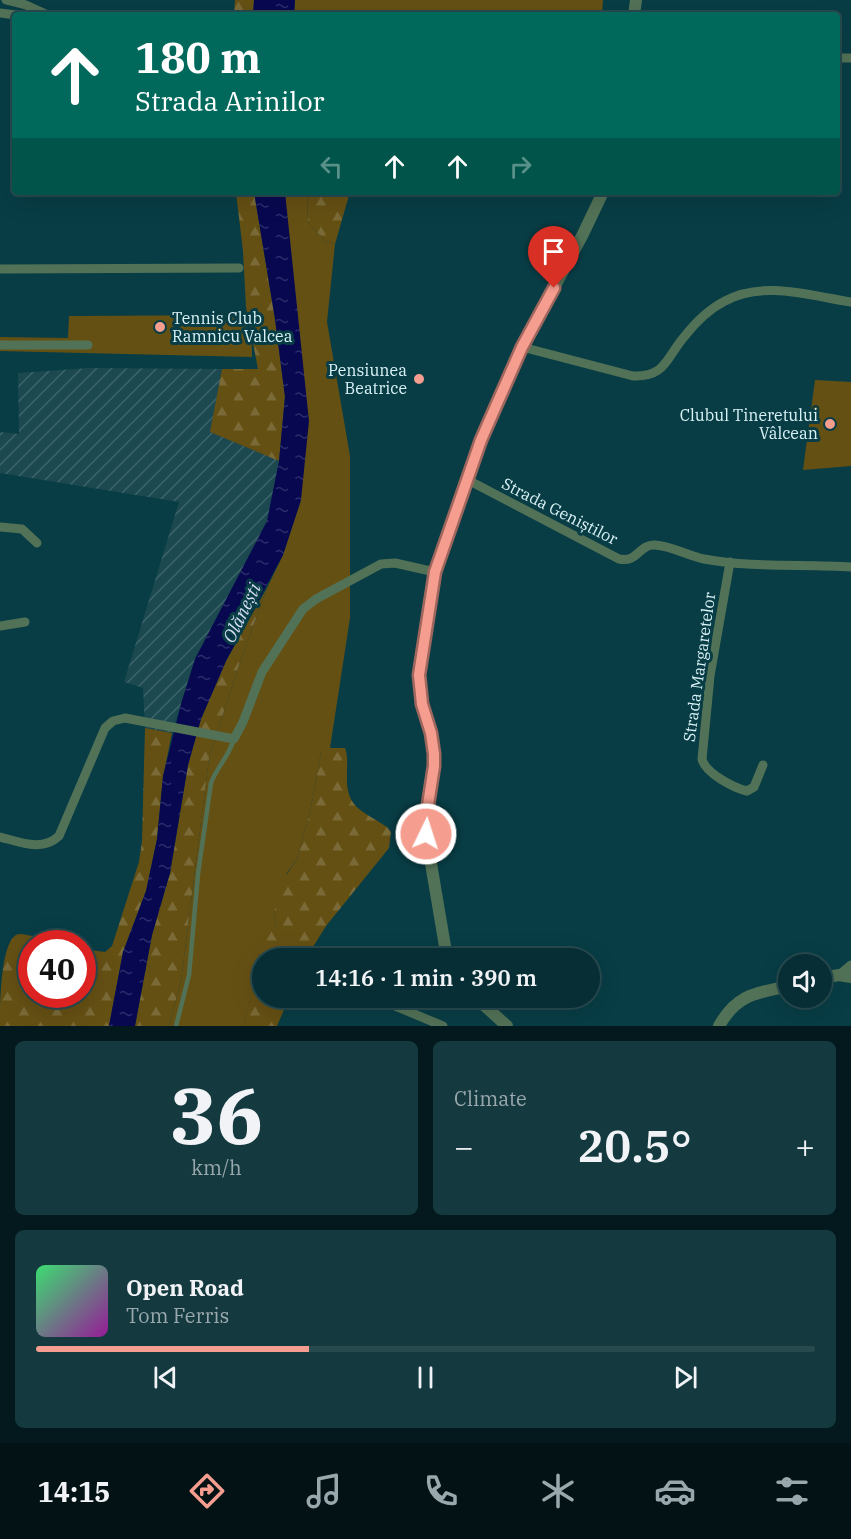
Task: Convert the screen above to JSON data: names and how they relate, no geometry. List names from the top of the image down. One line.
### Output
{"streets":{"street":["Strada Geniștilor","Strada Margaretelor"]},"crossings":[["Strada Geniștilor","Strada Margaretelor"]],"water":["Olănești"],"places":["Tennis Club Ramnicu Valcea","Pensiunea Beatrice","Clubul Tineretului Vâlcean"],"page":{"turn":["180 m","Strada Arinilor"],"limit":"40","trip":"14:16 · 1 min · 390 m","tile":[["36","km/h"],"Climate"],"heat":["−","20.5°","+"],"song":["Open Road","Tom Ferris"],"tabs":"14:15"}}
